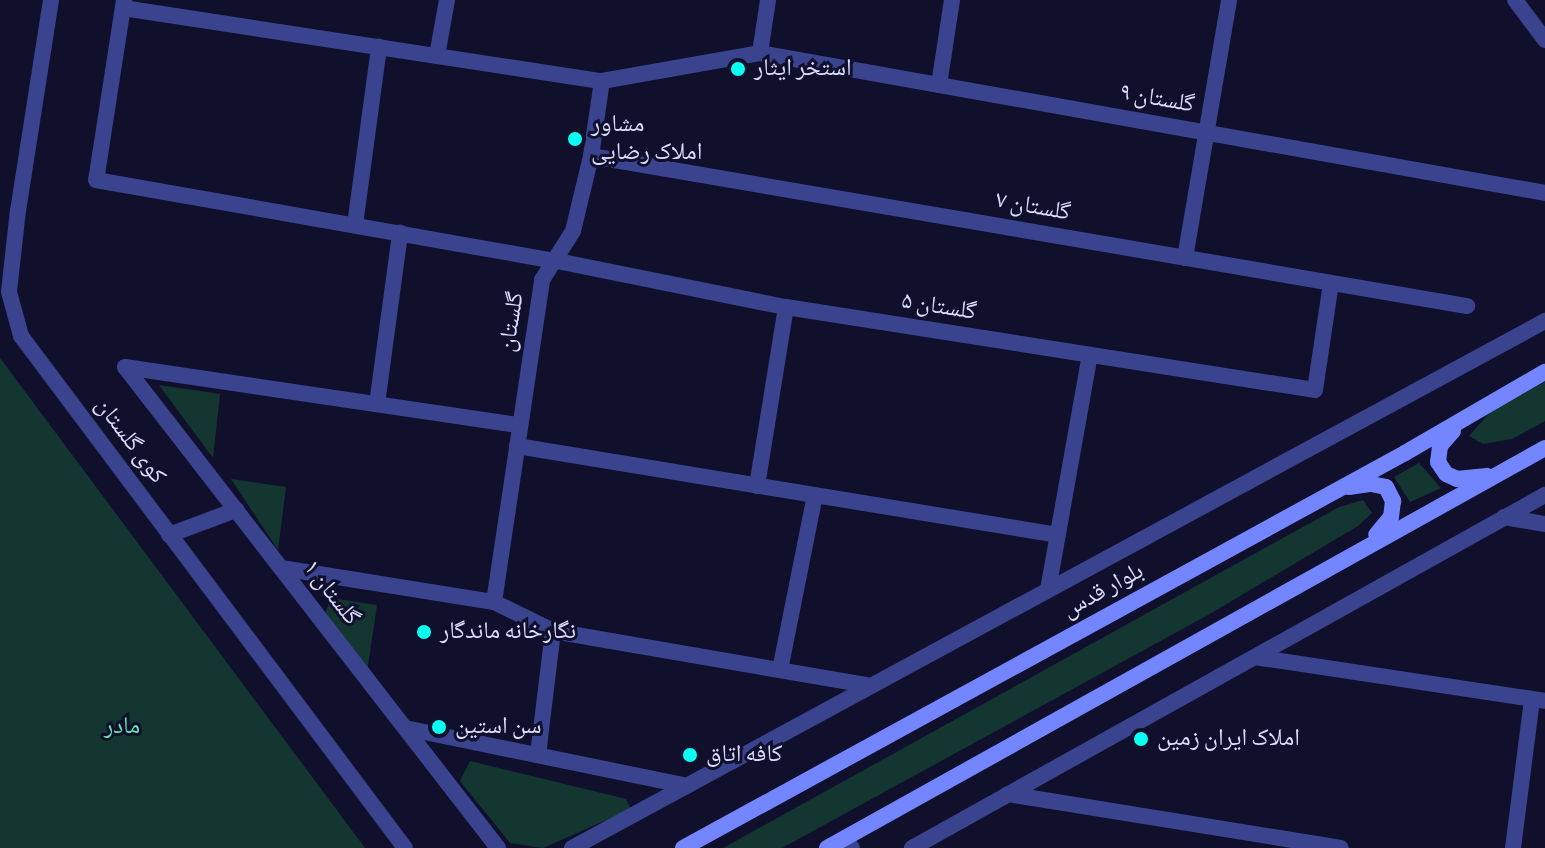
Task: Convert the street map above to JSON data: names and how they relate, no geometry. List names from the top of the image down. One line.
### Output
{"streets":{"main road":["بلوار قدس"],"street":["گلستان ۹","گلستان ۷","گلستان ۵","گلستان","کوی گلستان","گلستان ۱"]},"crossings":[["گلستان ۷","گلستان ۵"],["گلستان ۷","گلستان"],["گلستان ۵","گلستان"]],"parks":["مادر"],"places":["استخر ایثار","مشاور املاک رضایی","نگارخانه ماندگار","سن استین","املاک ایران زمین","کافه اتاق"]}
